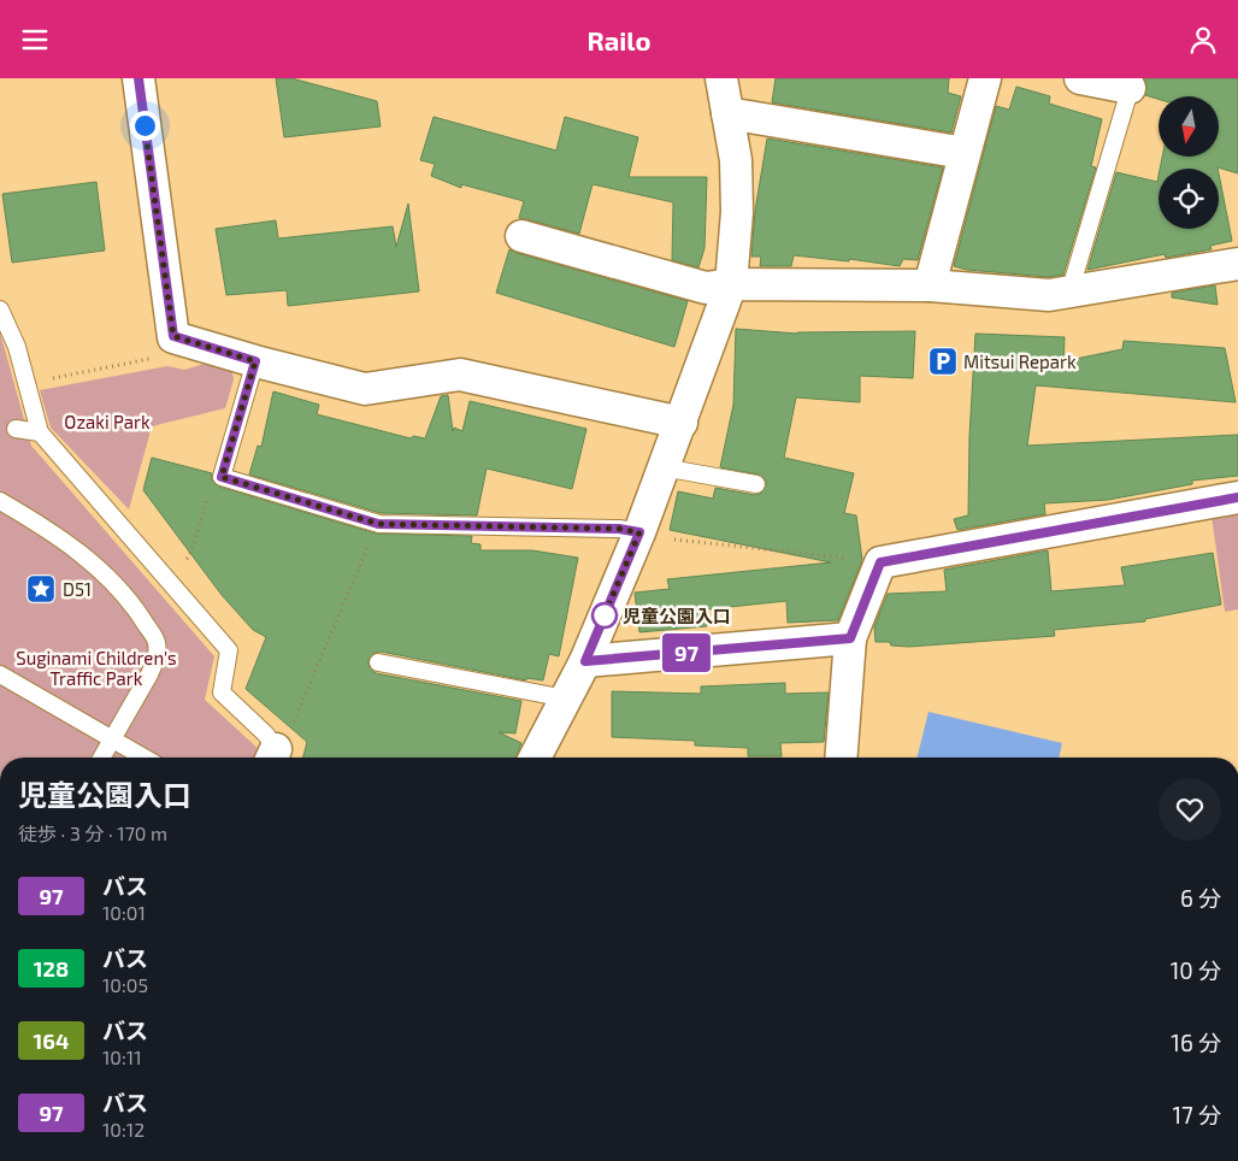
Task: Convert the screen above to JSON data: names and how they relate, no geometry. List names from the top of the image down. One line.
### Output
{"parks":["Ozaki Park","Suginami Children's Traffic Park"],"places":{"parking":["Mitsui Repark"],"place":["D51"],"other":["児童公園入口"]},"lines":["bus line 97"],"north":"bottom","page":{"header":"Railo","on_map":"97","heading":["児童公園入口","徒歩 · 3 分 · 170 m"],"list":[{"mark":"97","name":"バス","note":"10:01","value":"6 分"},{"mark":"128","name":"バス","note":"10:05","value":"10 分"},{"mark":"164","name":"バス","note":"10:11","value":"16 分"},{"mark":"97","name":"バス","note":"10:12","value":"17 分"}]}}
